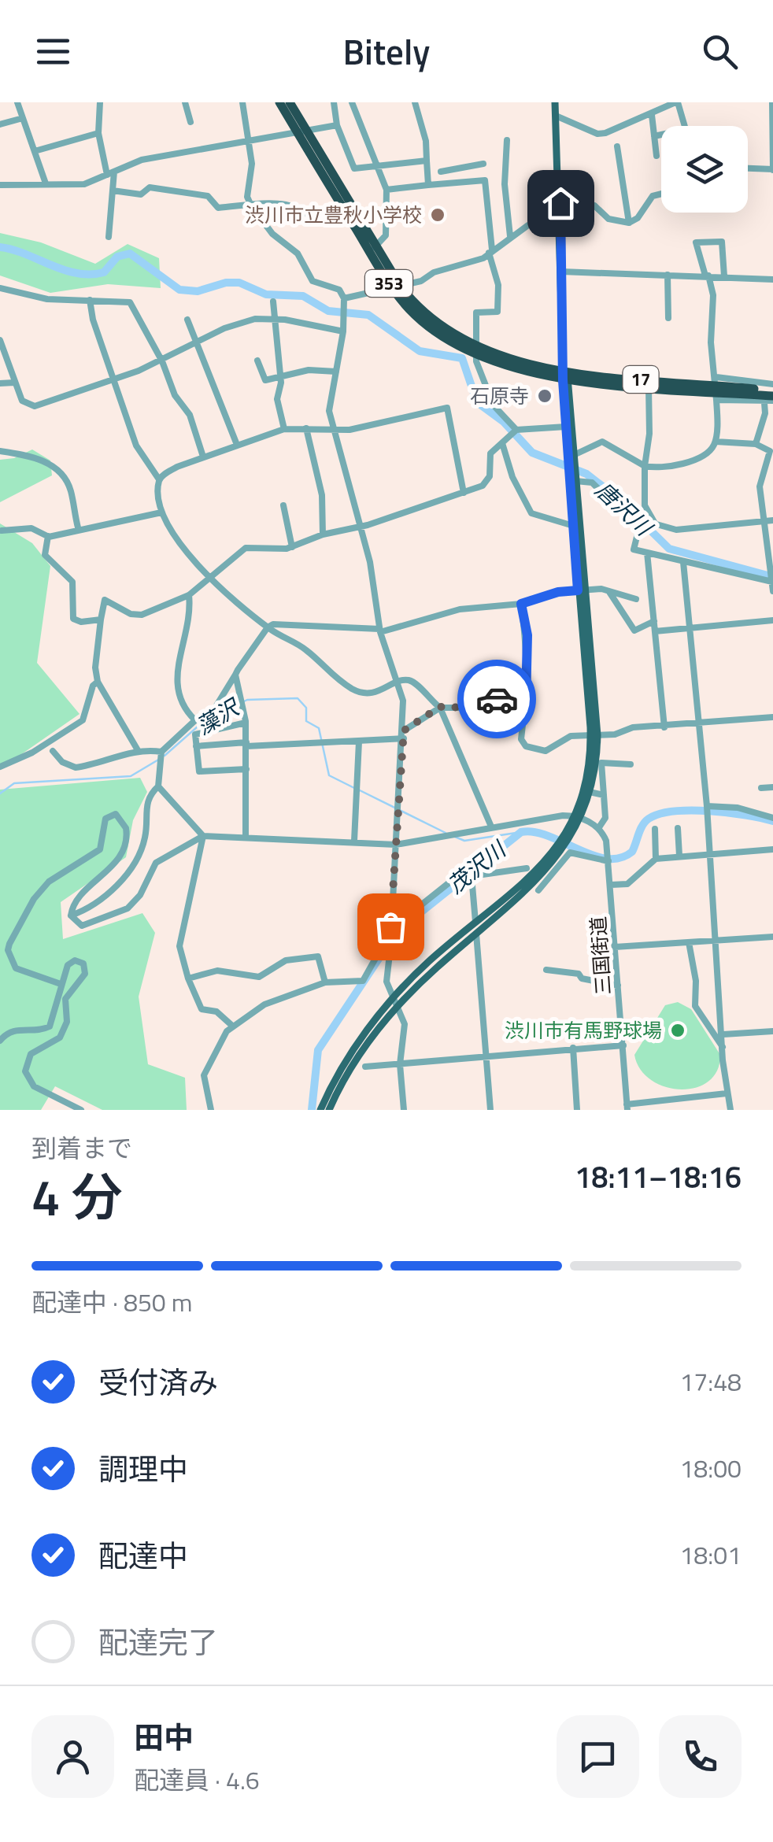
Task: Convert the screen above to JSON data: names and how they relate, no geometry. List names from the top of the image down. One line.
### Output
{"streets":{"highway":["353","17"],"street":["三国街道"]},"crossings":[["353","17"]],"water":["唐沢川","藻沢","茂沢川"],"places":["渋川市立豊秋小学校","石原寺","渋川市有馬野球場"],"page":{"header":"Bitely","heading":["4 分","到着まで","18:11–18:16"],"panel":["田中","配達員 · 4.6"],"bar":"配達中 · 850 m","list":[["受付済み","17:48"],["調理中","18:00"],["配達中","18:01"],"配達完了"]}}
